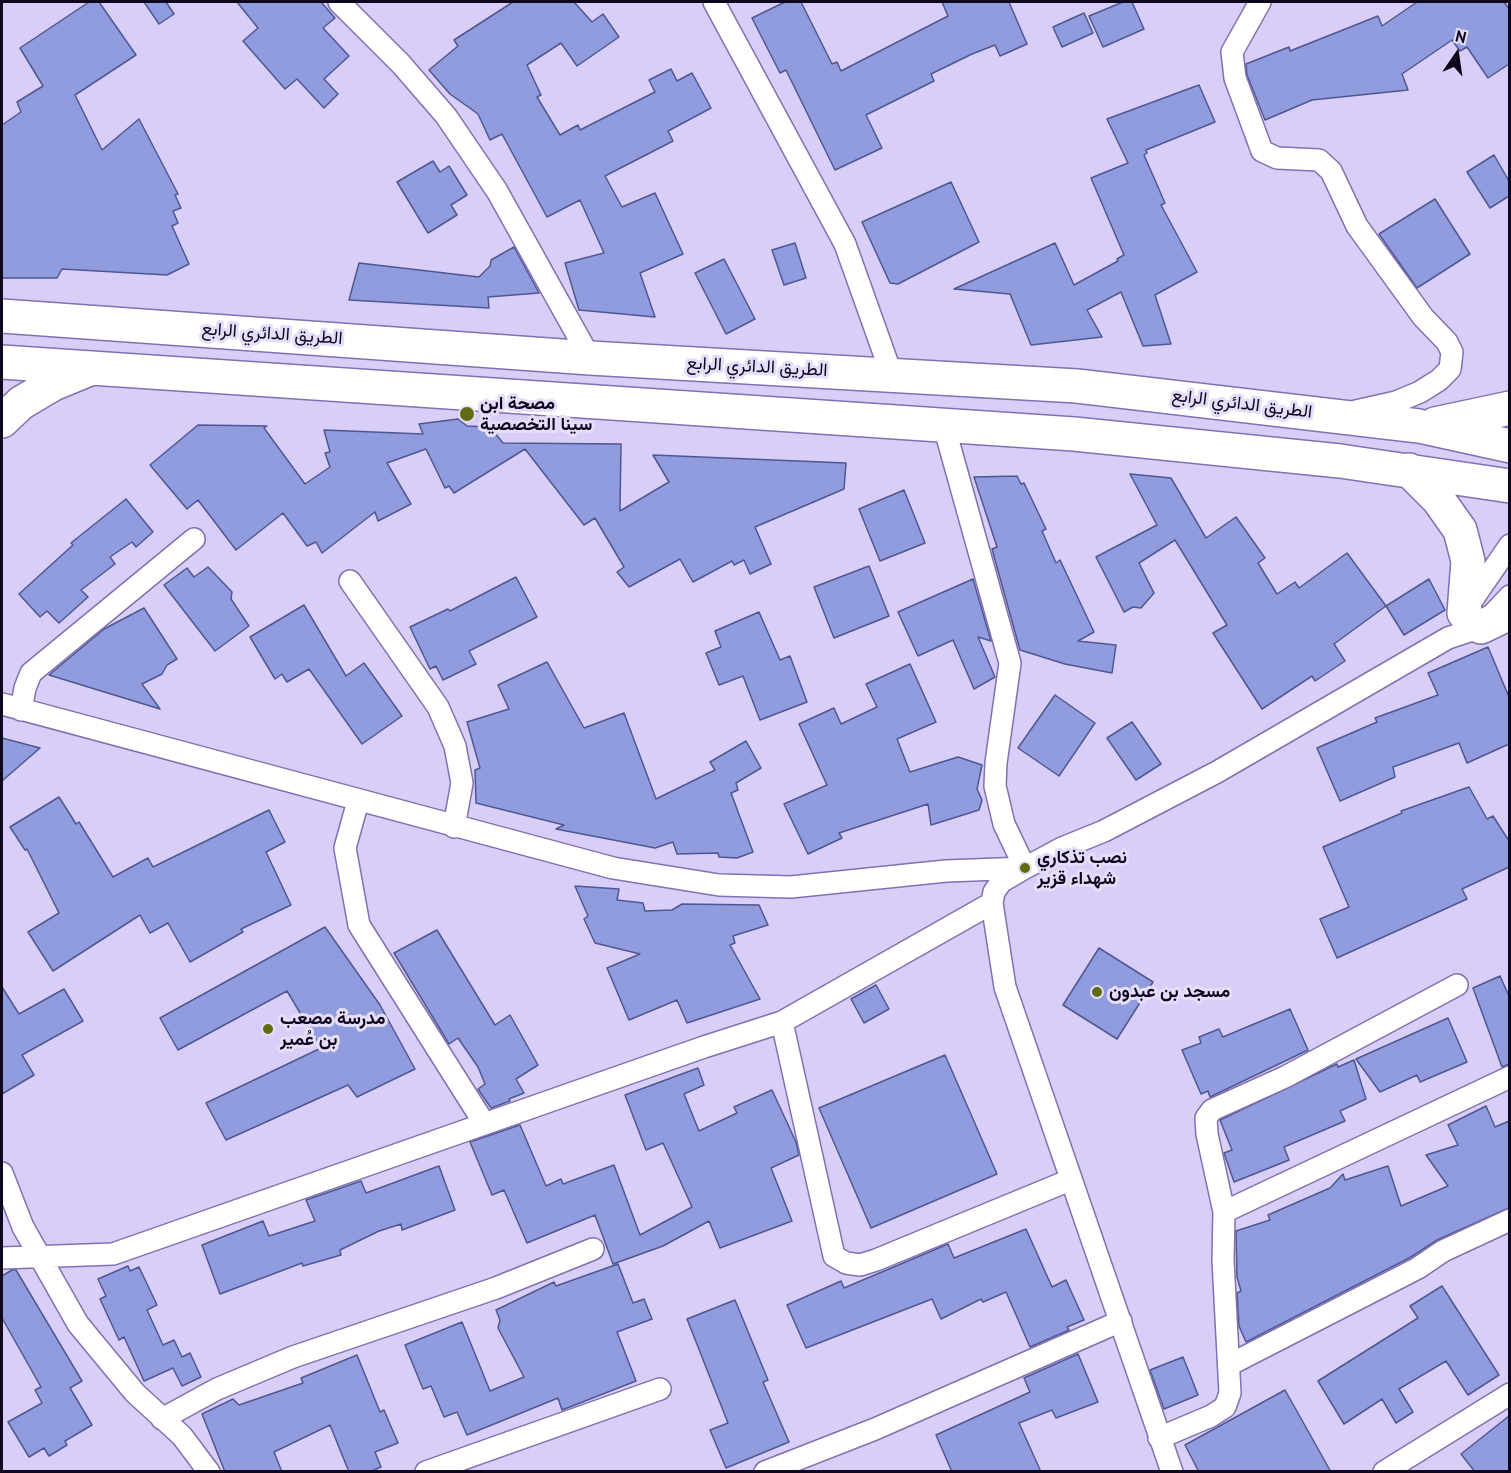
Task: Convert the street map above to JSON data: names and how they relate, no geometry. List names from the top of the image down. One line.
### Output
{"streets":{"main road":["الطريق الدائري الرابع"]},"places":["مصحة ابن سينا التخصصية","نصب تذكاري شهداء قزير","مسجد بن عبدون","مدرسة مصعب بن عُمير"],"north":"top"}
